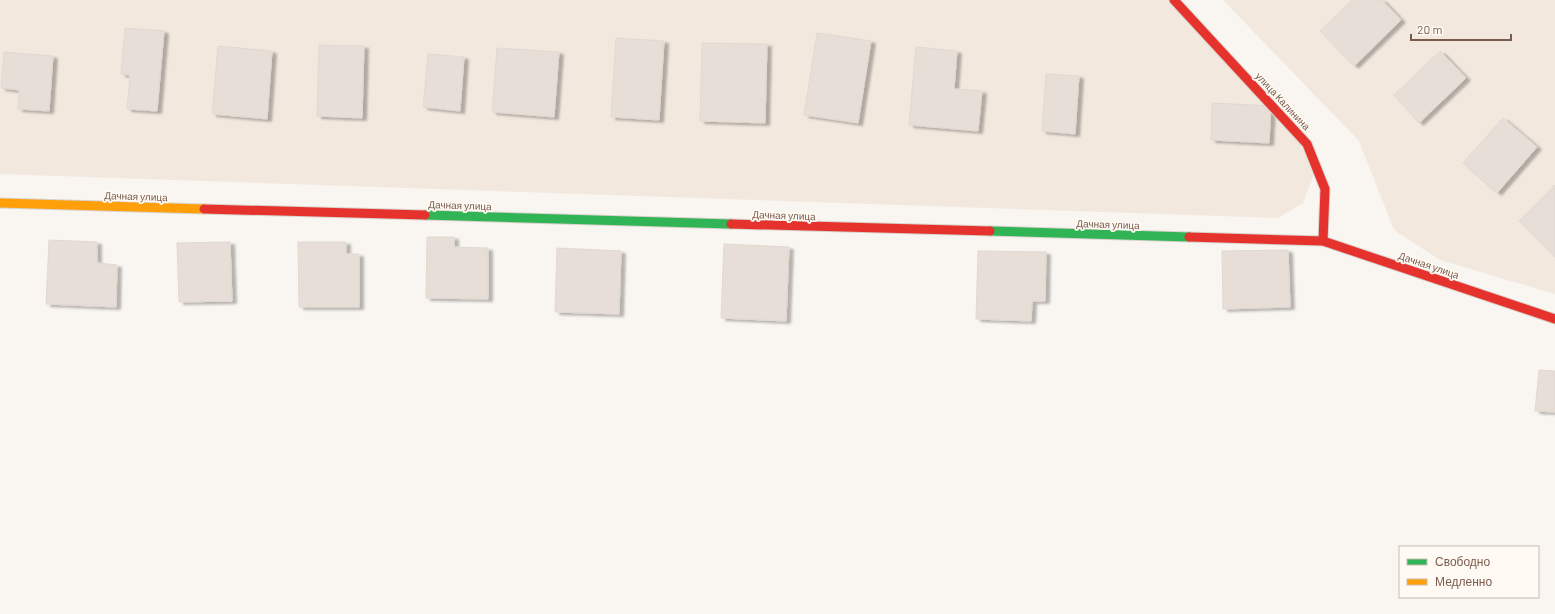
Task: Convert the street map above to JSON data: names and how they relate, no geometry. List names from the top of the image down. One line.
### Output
{"streets":{"street":["улица Калинина","Дачная улица"]},"crossings":[["улица Калинина","Дачная улица"]],"legend":["Свободно","Медленно"],"scale_bar":"20 m"}
